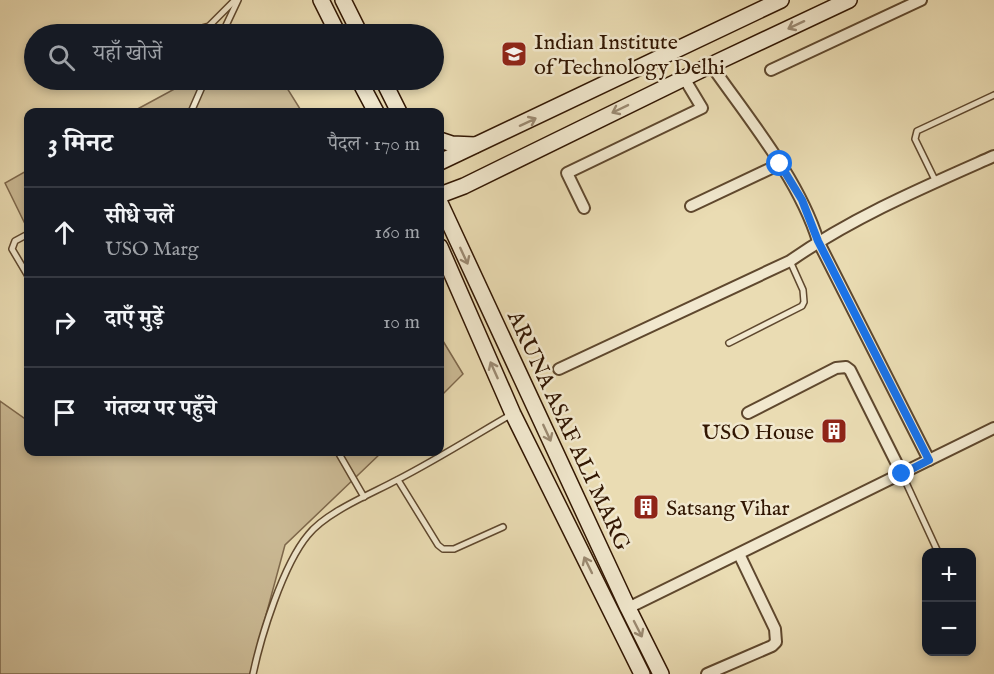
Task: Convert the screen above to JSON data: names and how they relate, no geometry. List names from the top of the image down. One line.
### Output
{"streets":{"main road":["ARUNA ASAF ALI MARG"]},"places":{"school or university":["Indian Institute of Technology Delhi"],"building":["USO House","Satsang Vihar"]},"page":{"search":"यहाँ खोजें","heading":["3 मिनट","पैदल · 170 m"],"list":[["सीधे चलें","USO Marg","160 m"],["दाएँ मुड़ें","10 m"],"गंतव्य पर पहुँचे"],"map_buttons":["+","−"]}}
